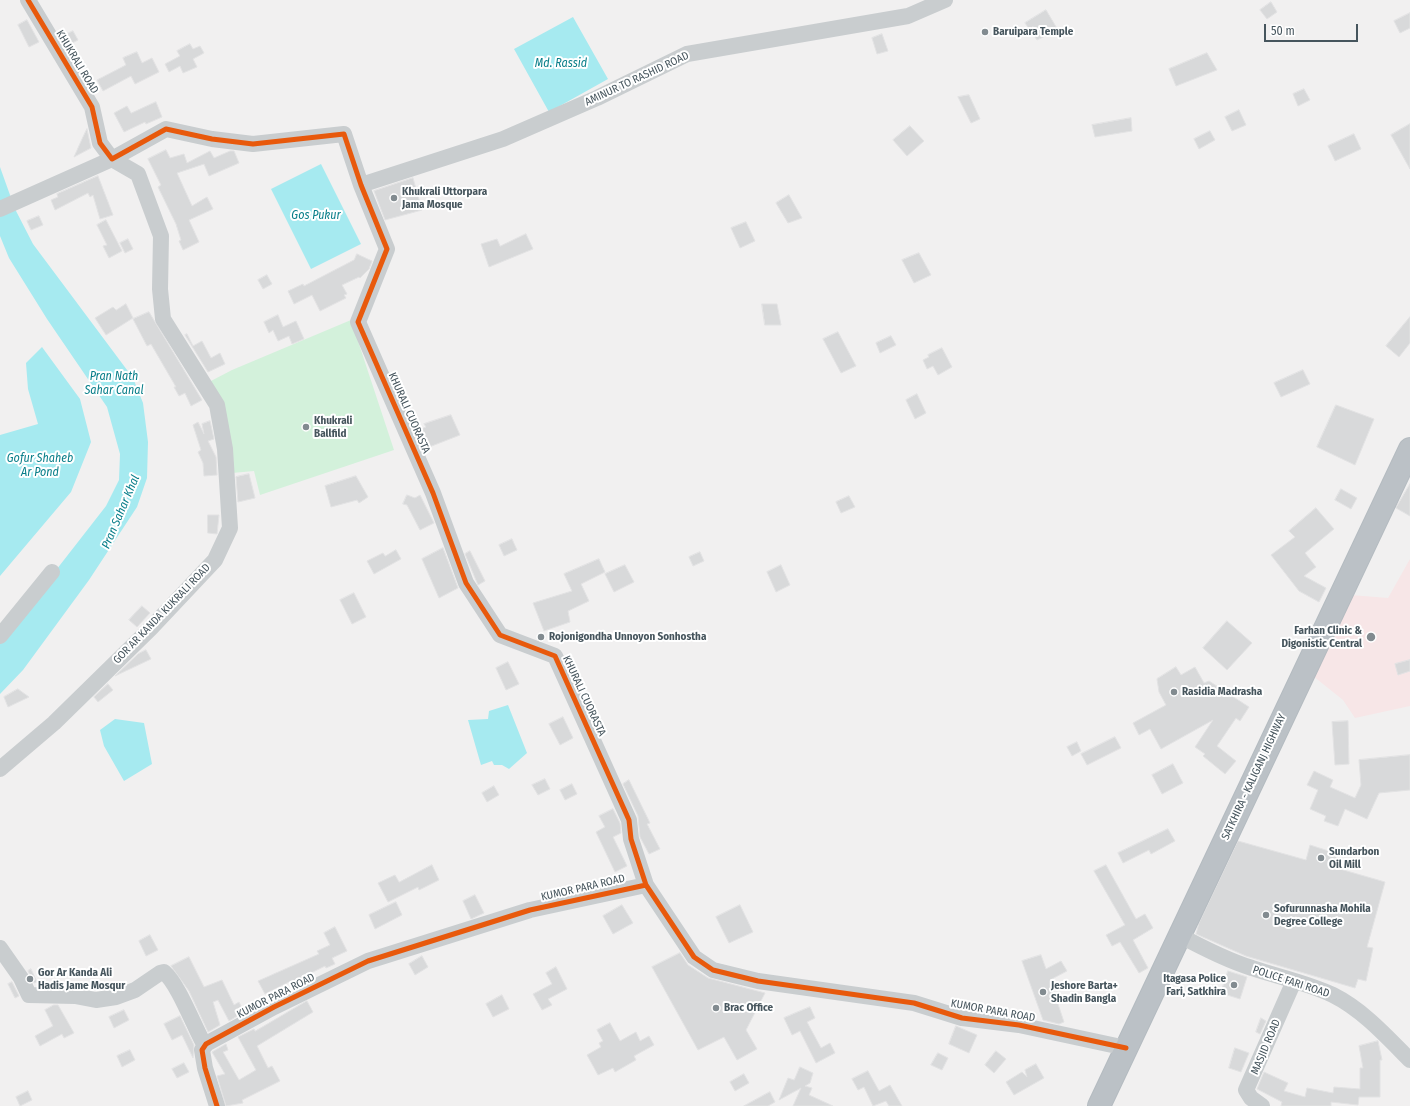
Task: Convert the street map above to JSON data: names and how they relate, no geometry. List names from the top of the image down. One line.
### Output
{"streets":{"highway":["SATKHIRA - KALIGANJ HIGHWAY"],"street":["KHUKRALI ROAD","AMINUR TO RASHID ROAD","KHURALI CUORASTA","GOR AR KANDA KUKRALI ROAD","KUMOR PARA ROAD","POLICE FARI ROAD","MASJID ROAD"]},"crossings":[["KHUKRALI ROAD","KHURALI CUORASTA"],["KHUKRALI ROAD","GOR AR KANDA KUKRALI ROAD"],["AMINUR TO RASHID ROAD","KHURALI CUORASTA"],["KHURALI CUORASTA","GOR AR KANDA KUKRALI ROAD"],["KHURALI CUORASTA","KUMOR PARA ROAD"],["SATKHIRA - KALIGANJ HIGHWAY","KUMOR PARA ROAD"],["SATKHIRA - KALIGANJ HIGHWAY","POLICE FARI ROAD"],["POLICE FARI ROAD","MASJID ROAD"]],"water":["Md. Rassid","Gos Pukur","Pran Nath Sahar Canal","Gofur Shaheb Ar Pond","Pran Sahar Khal"],"places":["Baruipara Temple","Khukrali Uttorpara Jama Mosque","Khukrali Ballfild","Rojonigondha Unnoyon Sonhostha","Farhan Clinic & Digonistic Central","Rasidia Madrasha","Sundarbon Oil Mill","Sofurunnasha Mohila Degree College","Gor Ar Kanda Ali Hadis Jame Mosqur","Itagasa Police Fari, Satkhira","Jeshore Barta+ Shadin Bangla","Brac Office"],"scale_bar":"50 m"}
